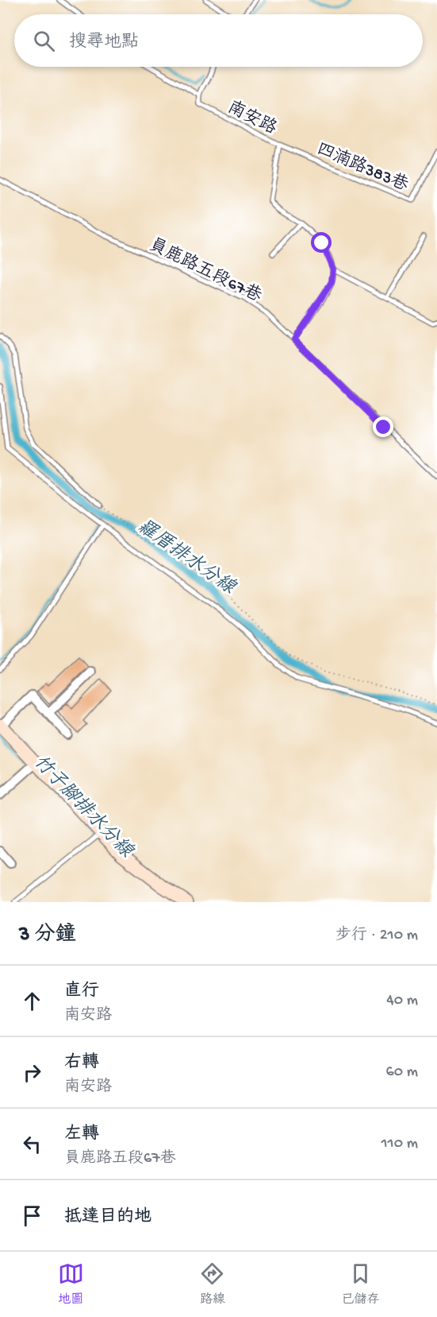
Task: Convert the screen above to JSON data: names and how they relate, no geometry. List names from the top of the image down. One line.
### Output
{"streets":{"lane":["南安路","四湳路383巷","員鹿路五段67巷"]},"crossings":[["南安路","四湳路383巷"]],"water":["羅厝排水分線","竹子腳排水分線"],"page":{"search":"搜尋地點","heading":["3 分鐘","步行 · 210 m"],"list":[["直行","南安路","40 m"],["右轉","南安路","60 m"],["左轉","員鹿路五段67巷","110 m"],"抵達目的地"],"nav":["地圖","路線","已儲存"]}}
